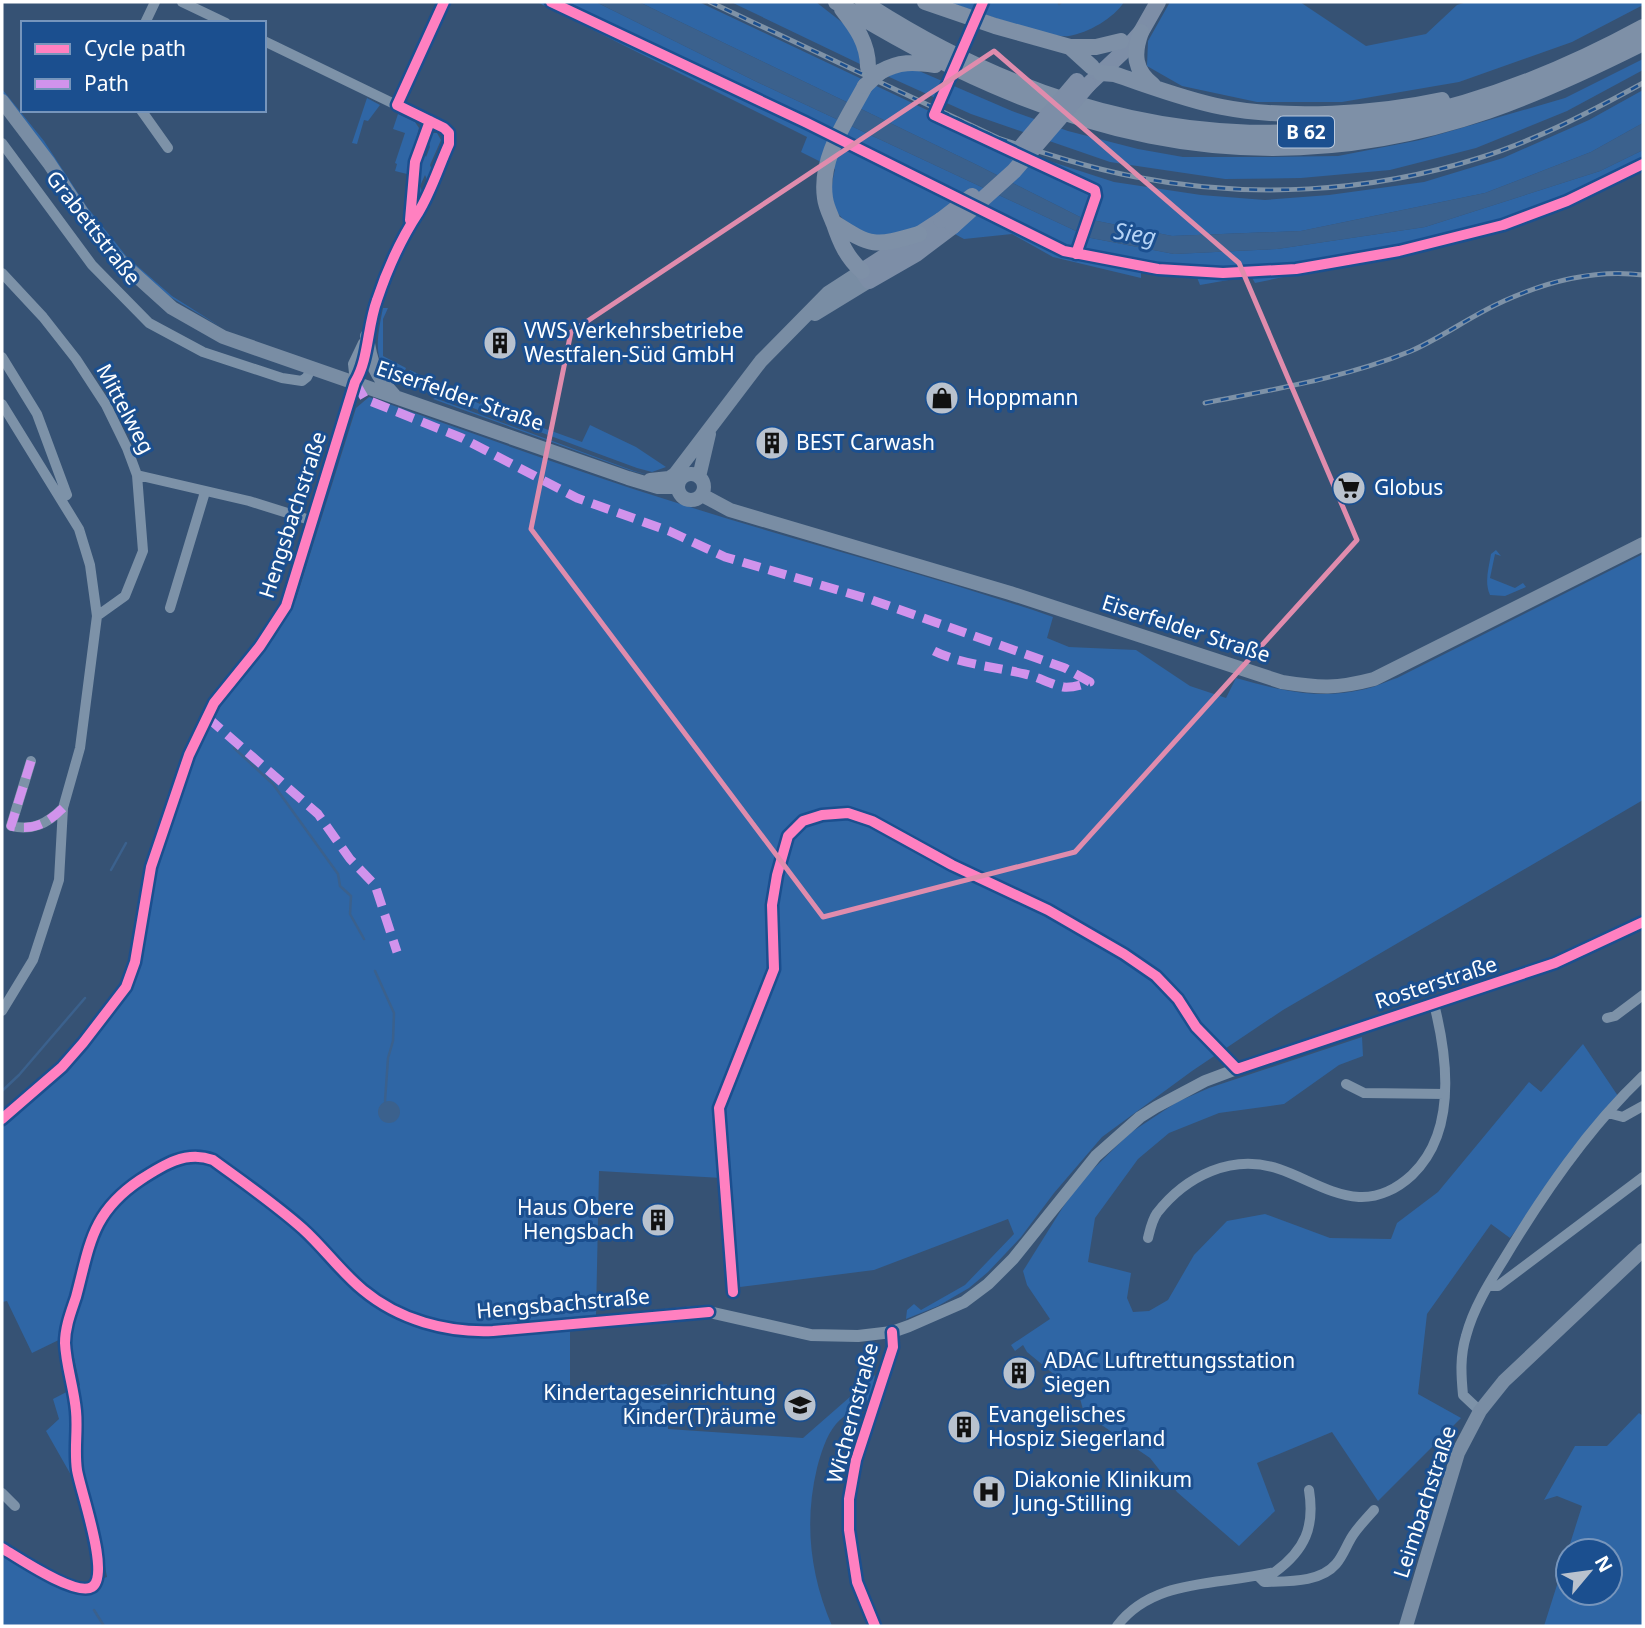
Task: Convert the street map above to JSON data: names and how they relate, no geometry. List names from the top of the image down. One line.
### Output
{"streets":{"highway":["B 62"],"main road":["Eiserfelder Straße","Leimbachstraße"],"street":["Grabettstraße","Mittelweg","Hengsbachstraße","Rosterstraße","Wichernstraße"]},"crossings":[["Grabettstraße","Eiserfelder Straße"],["Eiserfelder Straße","Hengsbachstraße"],["Hengsbachstraße","Rosterstraße"],["Hengsbachstraße","Wichernstraße"],["Rosterstraße","Wichernstraße"]],"water":["Sieg"],"places":{"building":["VWS Verkehrsbetriebe Westfalen-Süd GmbH","BEST Carwash","Haus Obere Hengsbach","ADAC Luftrettungsstation Siegen","Evangelisches Hospiz Siegerland"],"shop":["Hoppmann"],"supermarket":["Globus"],"school or university":["Kindertageseinrichtung Kinder(T)räume"],"hospital":["Diakonie Klinikum Jung-Stilling"]},"legend":["Cycle path","Path"],"north":"top right"}
